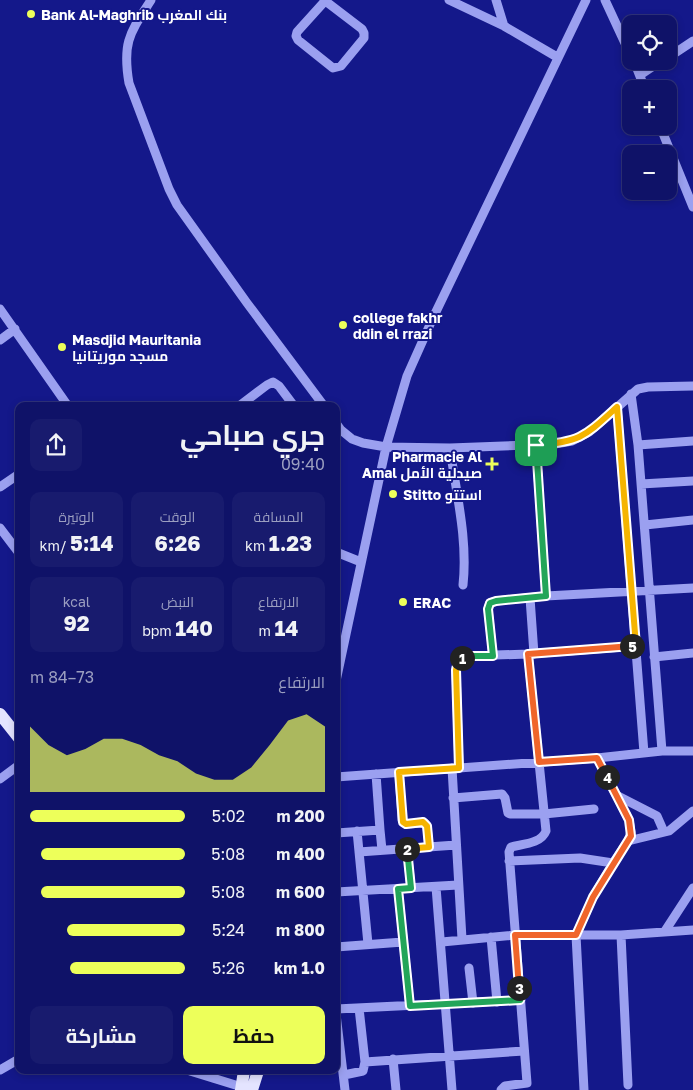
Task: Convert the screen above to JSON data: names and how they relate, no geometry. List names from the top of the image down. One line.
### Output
{"places":{"other":["Bank Al-Maghrib بنك المغرب","college fakhr ddin el rrazi","Masdjid Mauritania مسجد موريتانيا","Stitto استتو","ERAC"],"health":["Pharmacie Al Amal صيدلية الأمل"]},"page":{"map_buttons":["+","−"],"heading":["جري صباحي","09:40"],"stats":[["المسافة","1.23 km"],["الوقت","6:26"],["الوتيرة","5:14 /km"],["الارتفاع","14 m"],["النبض","140 bpm"],["kcal","92"]],"pins":["5","1","4","2","3"],"chart":["الارتفاع","73–84 m"],"list":[{"name":"200 m","note":"5:02"},{"name":"400 m","note":"5:08"},{"name":"600 m","note":"5:08"},{"name":"800 m","note":"5:24"},{"name":"1.0 km","note":"5:26"}],"buttons":["حفظ","مشاركة"]}}
